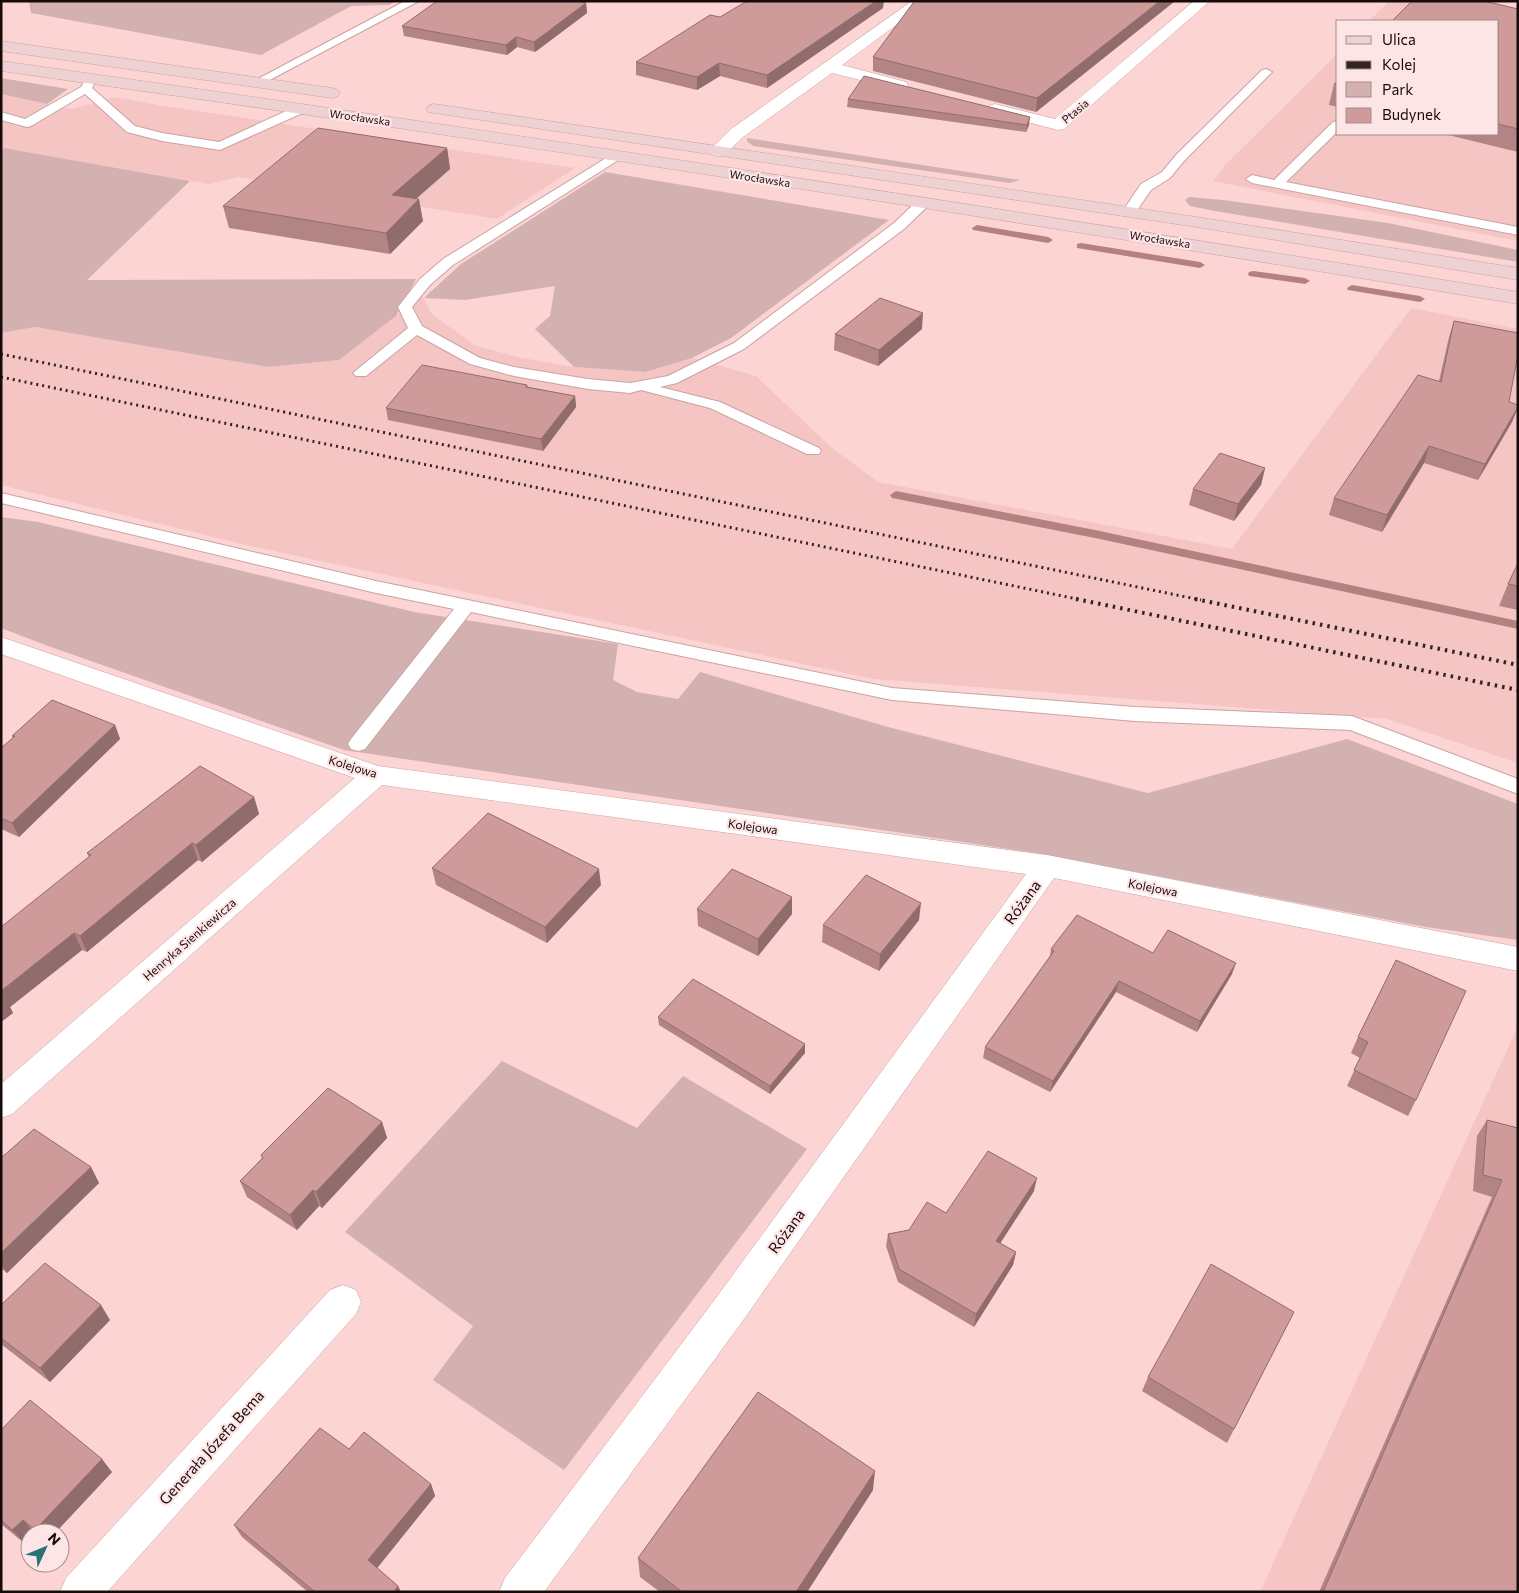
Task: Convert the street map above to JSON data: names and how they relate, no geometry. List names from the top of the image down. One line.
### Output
{"streets":{"main road":["Wrocławska"],"street":["Ptasia","Kolejowa","Różana","Henryka Sienkiewicza","Generała Józefa Bema"]},"crossings":[["Kolejowa","Różana"],["Kolejowa","Henryka Sienkiewicza"]],"legend":["Ulica","Kolej","Park","Budynek"],"north":"top right"}
